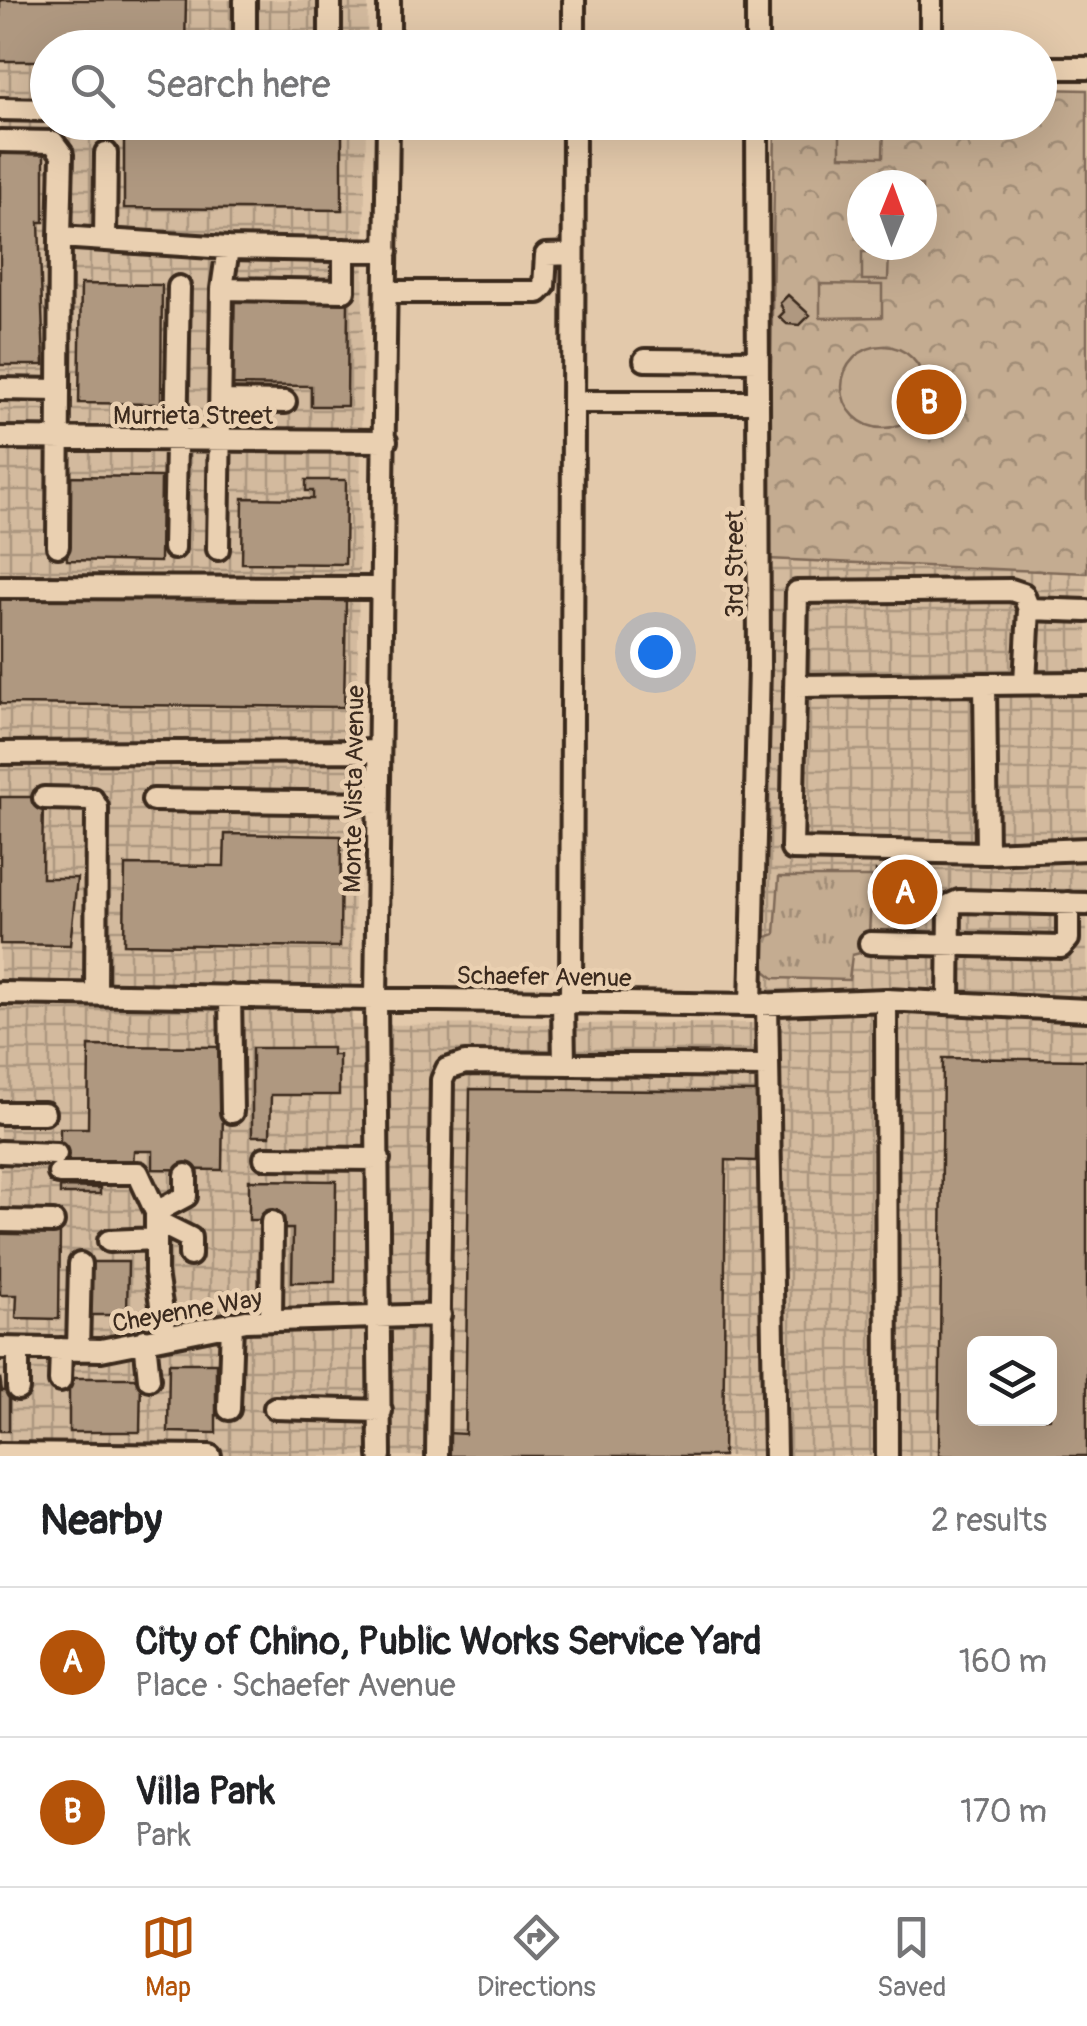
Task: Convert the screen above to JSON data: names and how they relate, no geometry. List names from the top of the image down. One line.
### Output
{"streets":{"street":["Murrieta Street","3rd Street","Monte Vista Avenue","Schaefer Avenue","Cheyenne Way"]},"crossings":[["Murrieta Street","Monte Vista Avenue"],["3rd Street","Schaefer Avenue"],["Monte Vista Avenue","Schaefer Avenue"],["Monte Vista Avenue","Cheyenne Way"]],"north":"top","page":{"search":"Search here","pins":["B","A"],"heading":["Nearby","2 results"],"list":[{"mark":"A","name":"City of Chino, Public Works Service Yard","note":"Place · Schaefer Avenue","value":"160 m"},{"mark":"B","name":"Villa Park","note":"Park","value":"170 m"}],"nav":["Map","Directions","Saved"]}}
